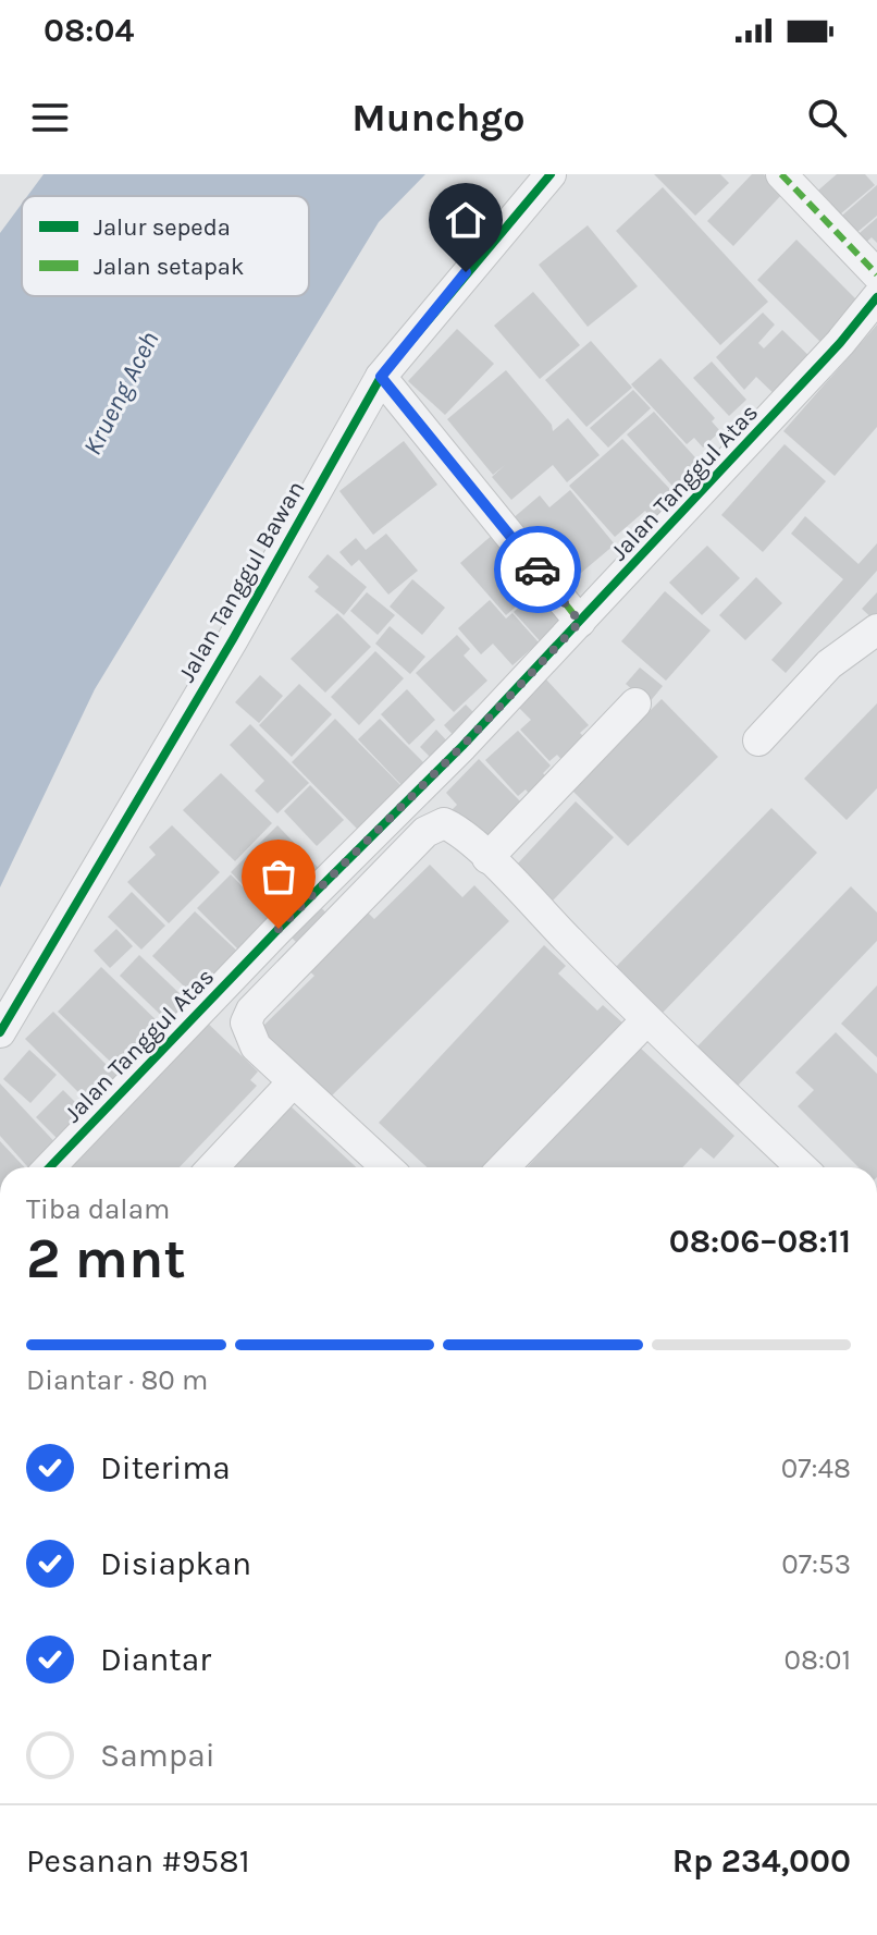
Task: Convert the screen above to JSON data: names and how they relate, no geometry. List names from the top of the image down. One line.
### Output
{"streets":{"street":["Jalan Tanggul Atas","Jalan Tanggul Bawan"]},"water":["Krueng Aceh"],"legend":["Jalur sepeda","Jalan setapak"],"page":{"status":"08:04","header":"Munchgo","heading":["2 mnt","Tiba dalam","08:06–08:11"],"panel":["Pesanan #9581","Rp 234,000"],"bar":"Diantar · 80 m","list":[["Diterima","07:48"],["Disiapkan","07:53"],["Diantar","08:01"],"Sampai"]}}
